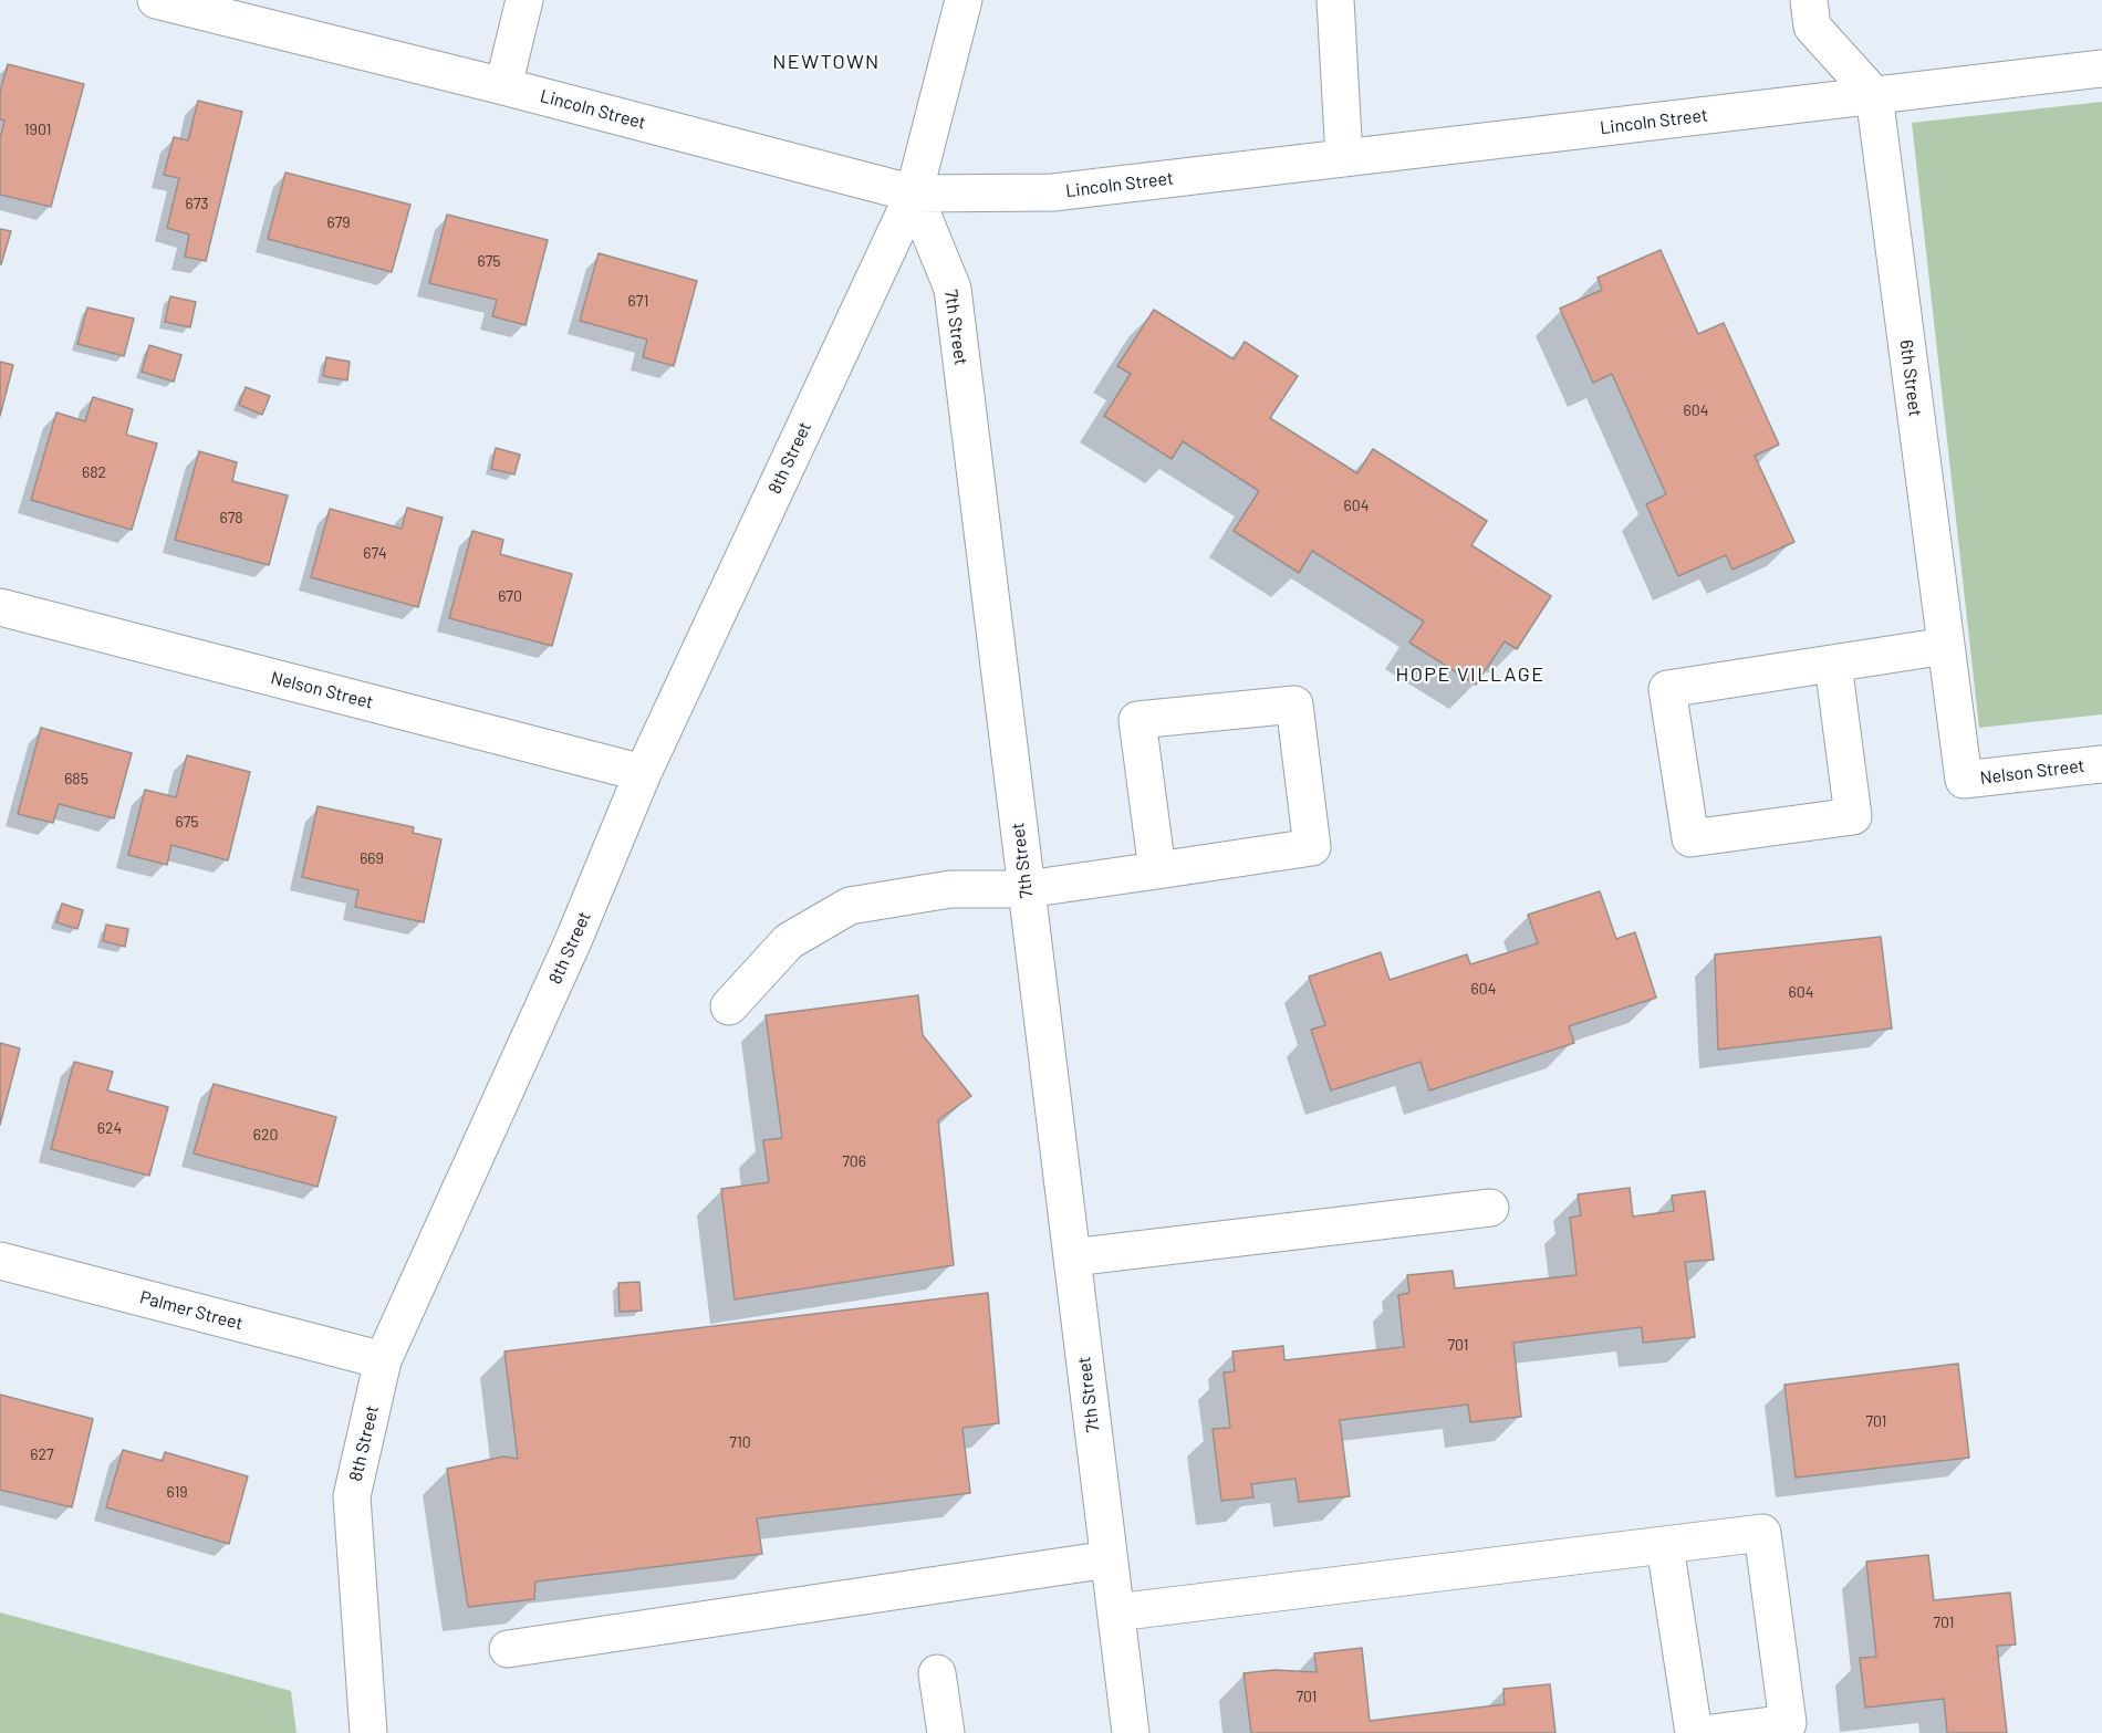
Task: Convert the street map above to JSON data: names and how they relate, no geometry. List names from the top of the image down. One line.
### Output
{"streets":{"street":["Lincoln Street","7th Street","6th Street","8th Street","Nelson Street","Palmer Street"]},"crossings":[["Lincoln Street","7th Street"],["Lincoln Street","6th Street"],["Lincoln Street","8th Street"],["7th Street","8th Street"],["6th Street","Nelson Street"],["8th Street","Nelson Street"],["8th Street","Palmer Street"]],"districts":["NEWTOWN","HOPE VILLAGE"],"house_numbers":["1901","673","679","675","671","604","682","604","678","674","670","685","675","669","604","604","624","620","706","701","701","710","627","619","701","701"]}
